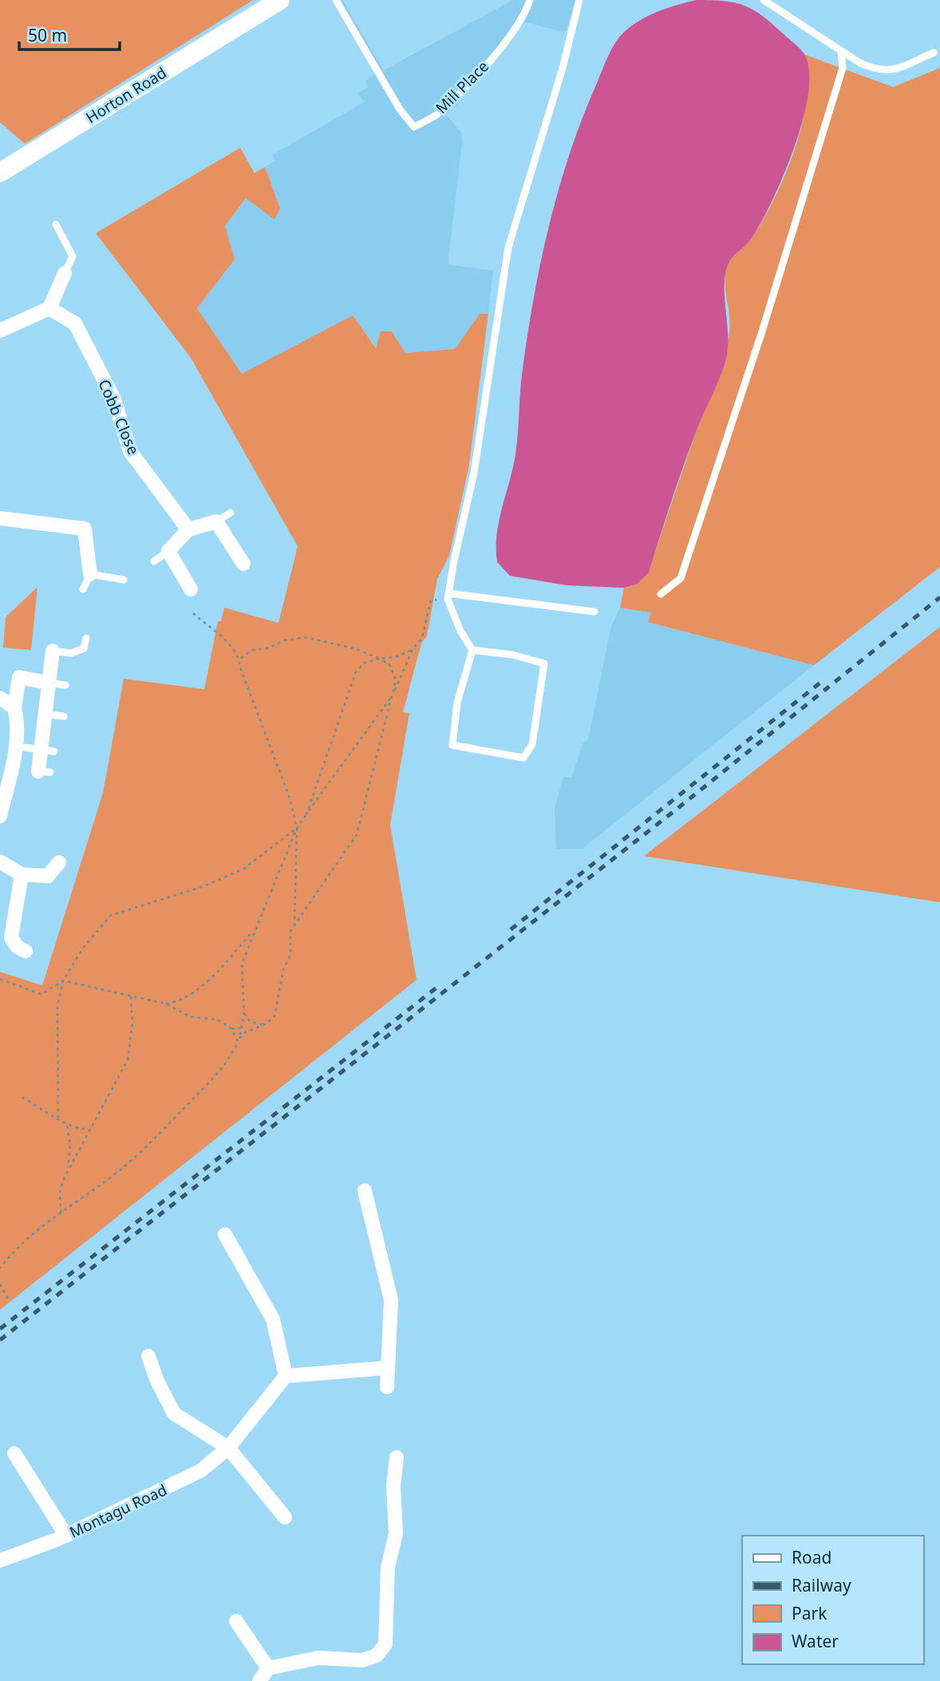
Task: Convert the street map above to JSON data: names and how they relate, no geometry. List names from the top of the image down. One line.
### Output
{"streets":{"main road":["Horton Road"],"street":["Cobb Close","Montagu Road"],"lane":["Mill Place"]},"legend":["Road","Railway","Park","Water"],"scale_bar":"50 m"}
